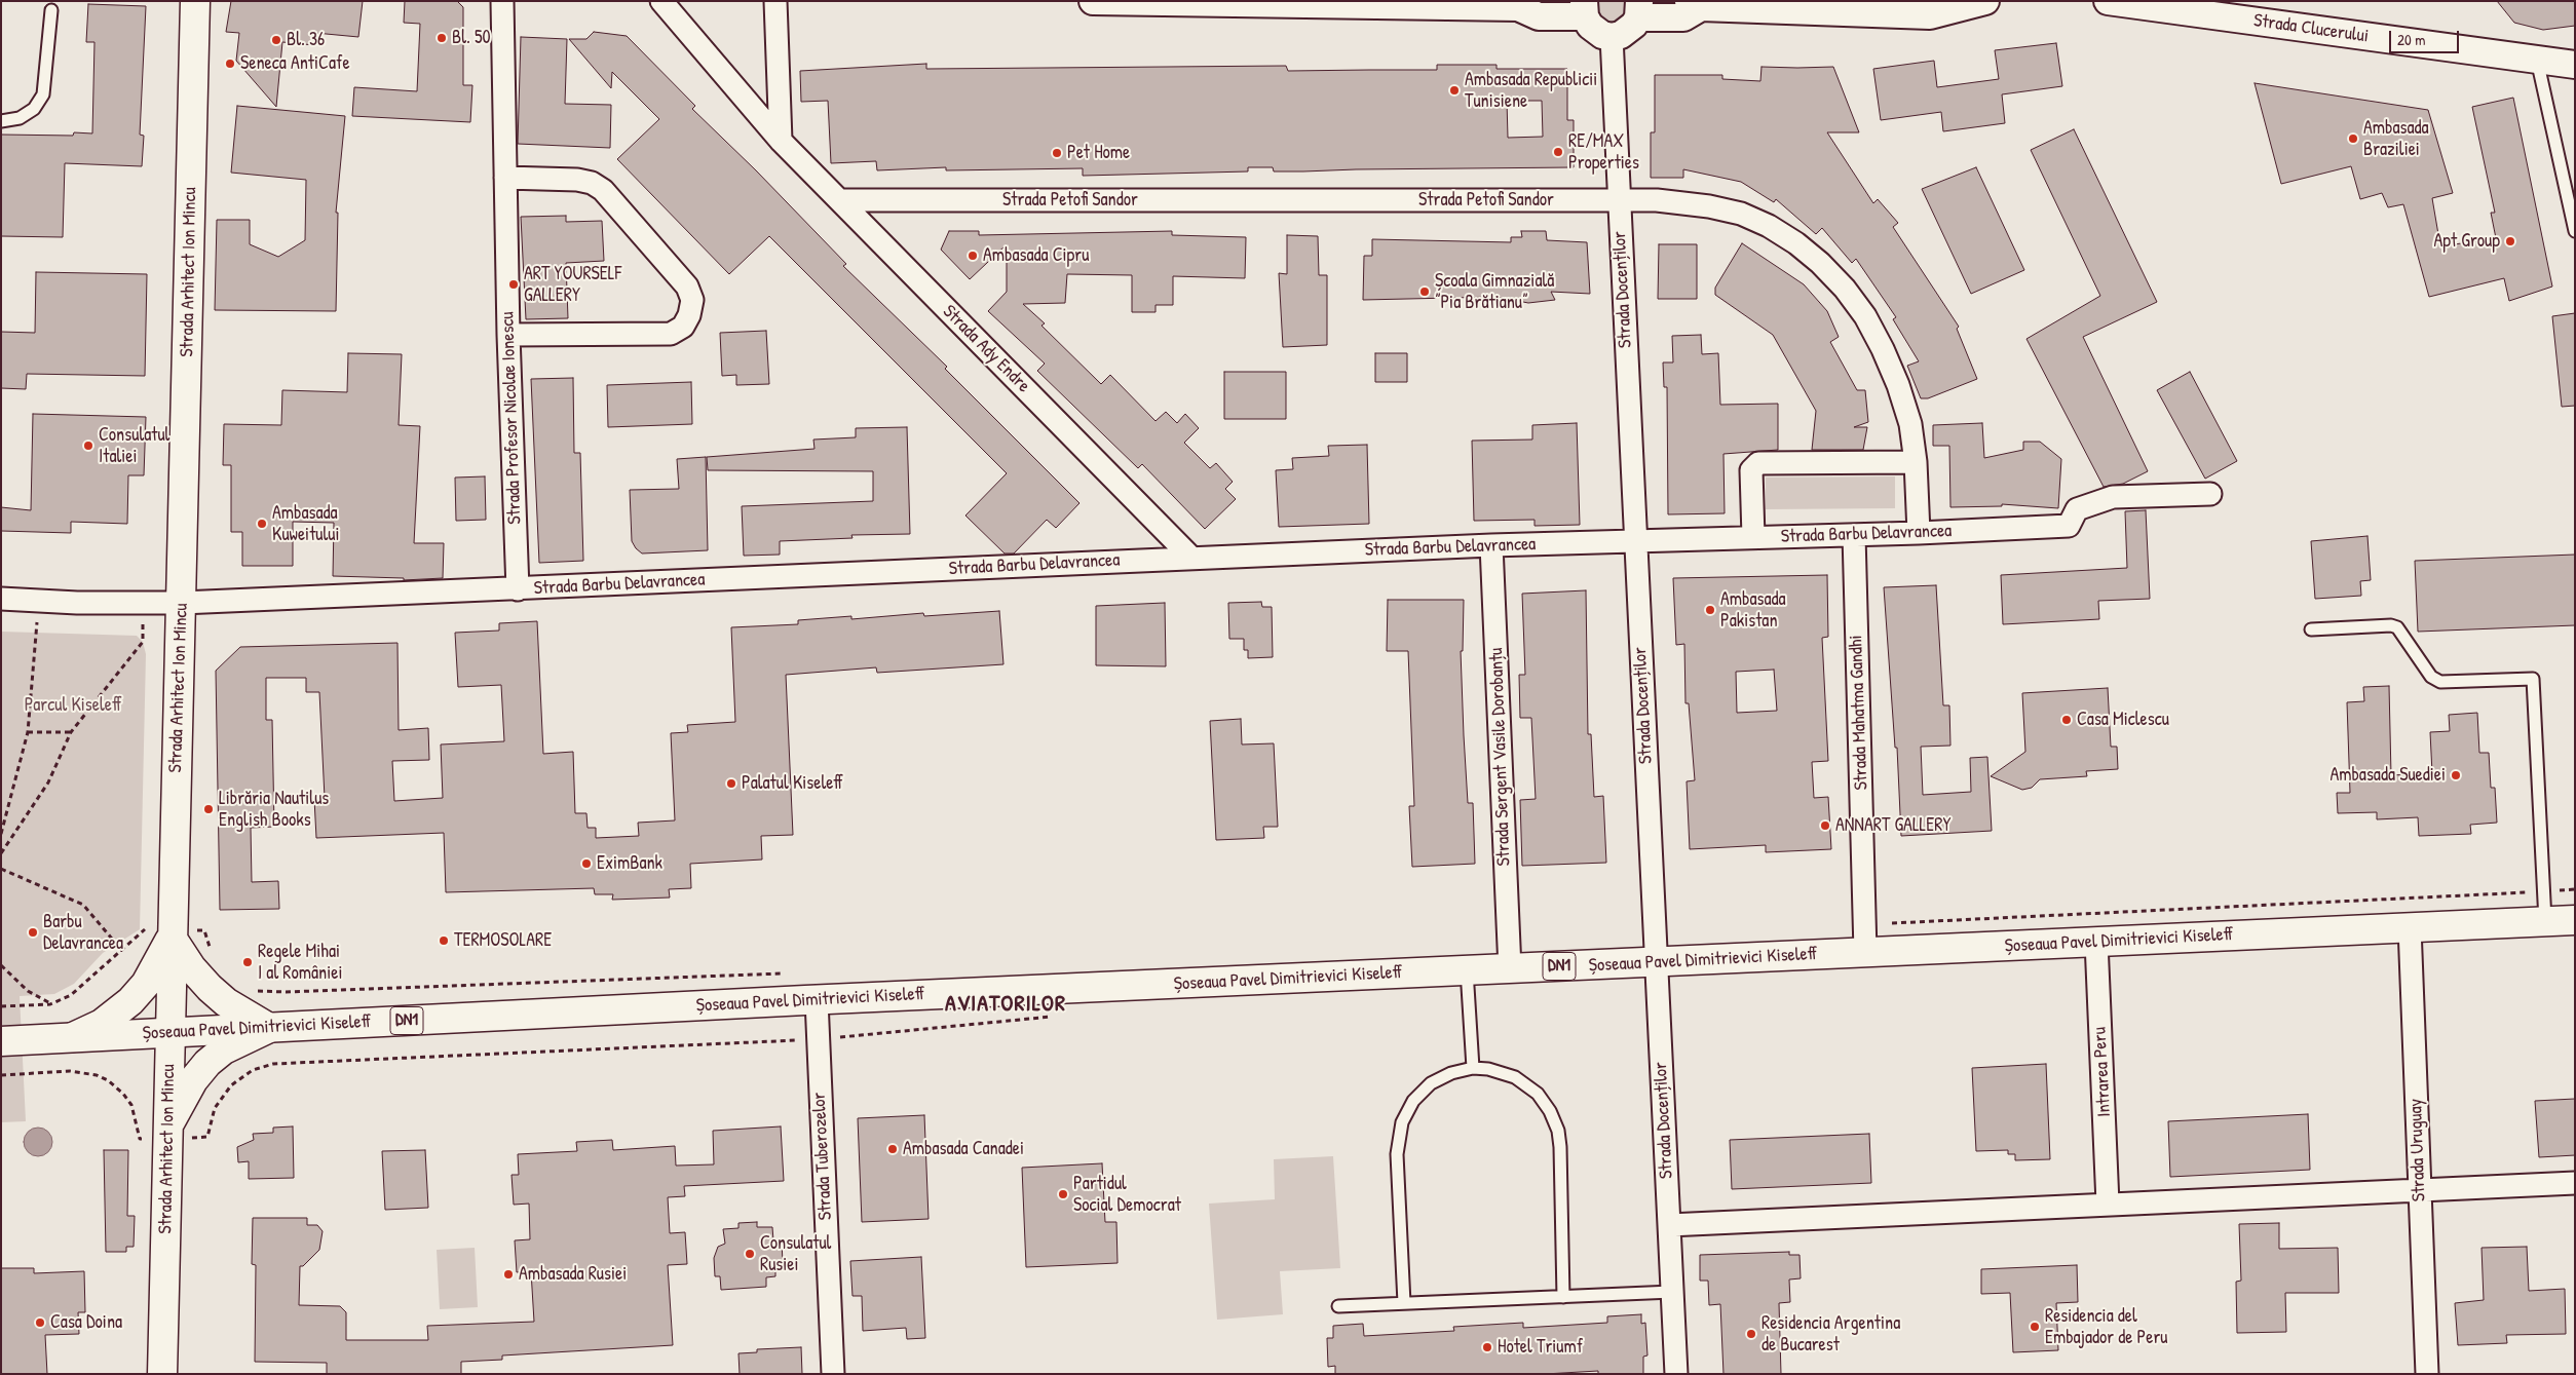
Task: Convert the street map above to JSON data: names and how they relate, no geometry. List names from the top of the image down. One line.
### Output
{"streets":{"main road":["Strada Arhitect Ion Mincu","Șoseaua Pavel Dimitrievici Kiseleff","DN1"],"street":["Strada Clucerului","Strada Petofi Sandor","Strada Docenților","Strada Ady Endre","Strada Profesor Nicolae Ionescu","Strada Barbu Delavrancea","Strada Mahatma Gandhi","Strada Sergent Vasile Dorobanțu","Intrarea Peru","Strada Uruguay","Strada Tuberozelor"]},"crossings":[["Strada Petofi Sandor","Strada Docenților"],["Strada Petofi Sandor","Strada Ady Endre"],["Strada Petofi Sandor","Strada Barbu Delavrancea"],["Strada Arhitect Ion Mincu","Strada Barbu Delavrancea"],["Strada Arhitect Ion Mincu","Șoseaua Pavel Dimitrievici Kiseleff"],["Strada Docenților","Strada Barbu Delavrancea"],["Strada Docenților","Șoseaua Pavel Dimitrievici Kiseleff"],["Strada Ady Endre","Strada Barbu Delavrancea"],["Strada Profesor Nicolae Ionescu","Strada Barbu Delavrancea"],["Strada Barbu Delavrancea","Strada Mahatma Gandhi"],["Strada Barbu Delavrancea","Strada Sergent Vasile Dorobanțu"],["Strada Mahatma Gandhi","Șoseaua Pavel Dimitrievici Kiseleff"],["Strada Sergent Vasile Dorobanțu","Șoseaua Pavel Dimitrievici Kiseleff"],["Șoseaua Pavel Dimitrievici Kiseleff","Intrarea Peru"],["Șoseaua Pavel Dimitrievici Kiseleff","Strada Uruguay"],["Șoseaua Pavel Dimitrievici Kiseleff","Strada Tuberozelor"]],"districts":["AVIATORILOR"],"parks":["Parcul Kiseleff"],"places":["Bl. 50","Bl. 36","Seneca AntiCafe","Ambasada Republicii Tunisiene","Ambasada Braziliei","RE/MAX Properties","Pet Home","Apt Group","Ambasada Cipru","ART YOURSELF GALLERY","Școala Gimnazială ”Pia Brătianu”","Consulatul Italiei","Ambasada Kuweitului","Ambasada Pakistan","Casa Miclescu","Ambasada Suediei","Palatul Kiseleff","Librăria Nautilus English Books","ANNART GALLERY","EximBank","Barbu Delavrancea","TERMOSOLARE","Regele Mihai I al României","Ambasada Canadei","Partidul Social Democrat","Consulatul Rusiei","Ambasada Rusiei","Casa Doina","Residencia del Embajador de Peru","Residencia Argentina de Bucarest","Hotel Triumf"],"scale_bar":"20 m"}
